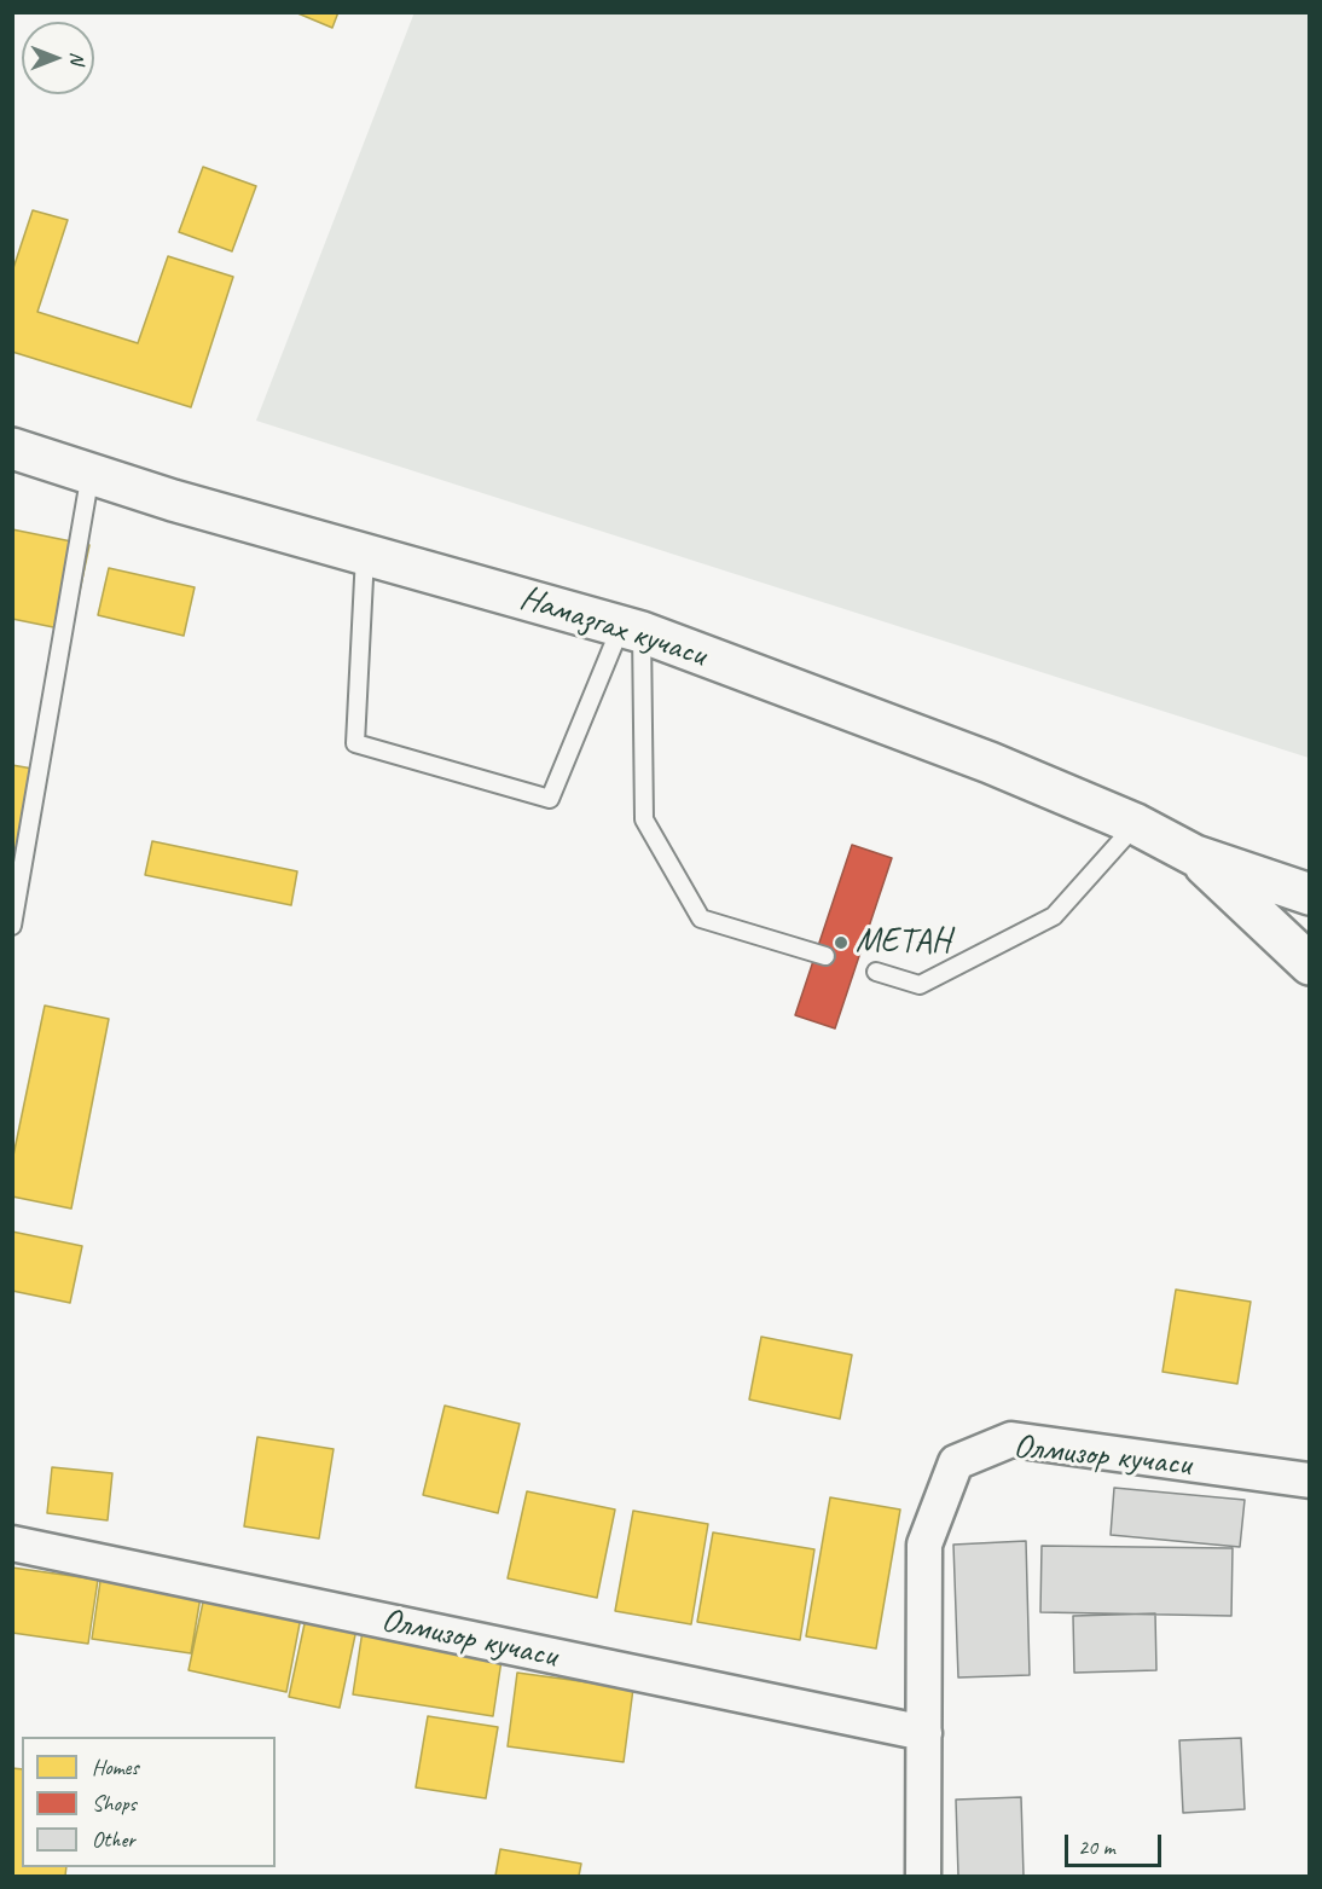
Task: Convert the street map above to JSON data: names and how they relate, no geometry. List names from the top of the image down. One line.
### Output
{"streets":{"street":["Намазгах кучаси","Олмизор кучаси"]},"places":["МЕТАН"],"legend":["Homes","Shops","Other"],"scale_bar":"20 m","north":"right"}
